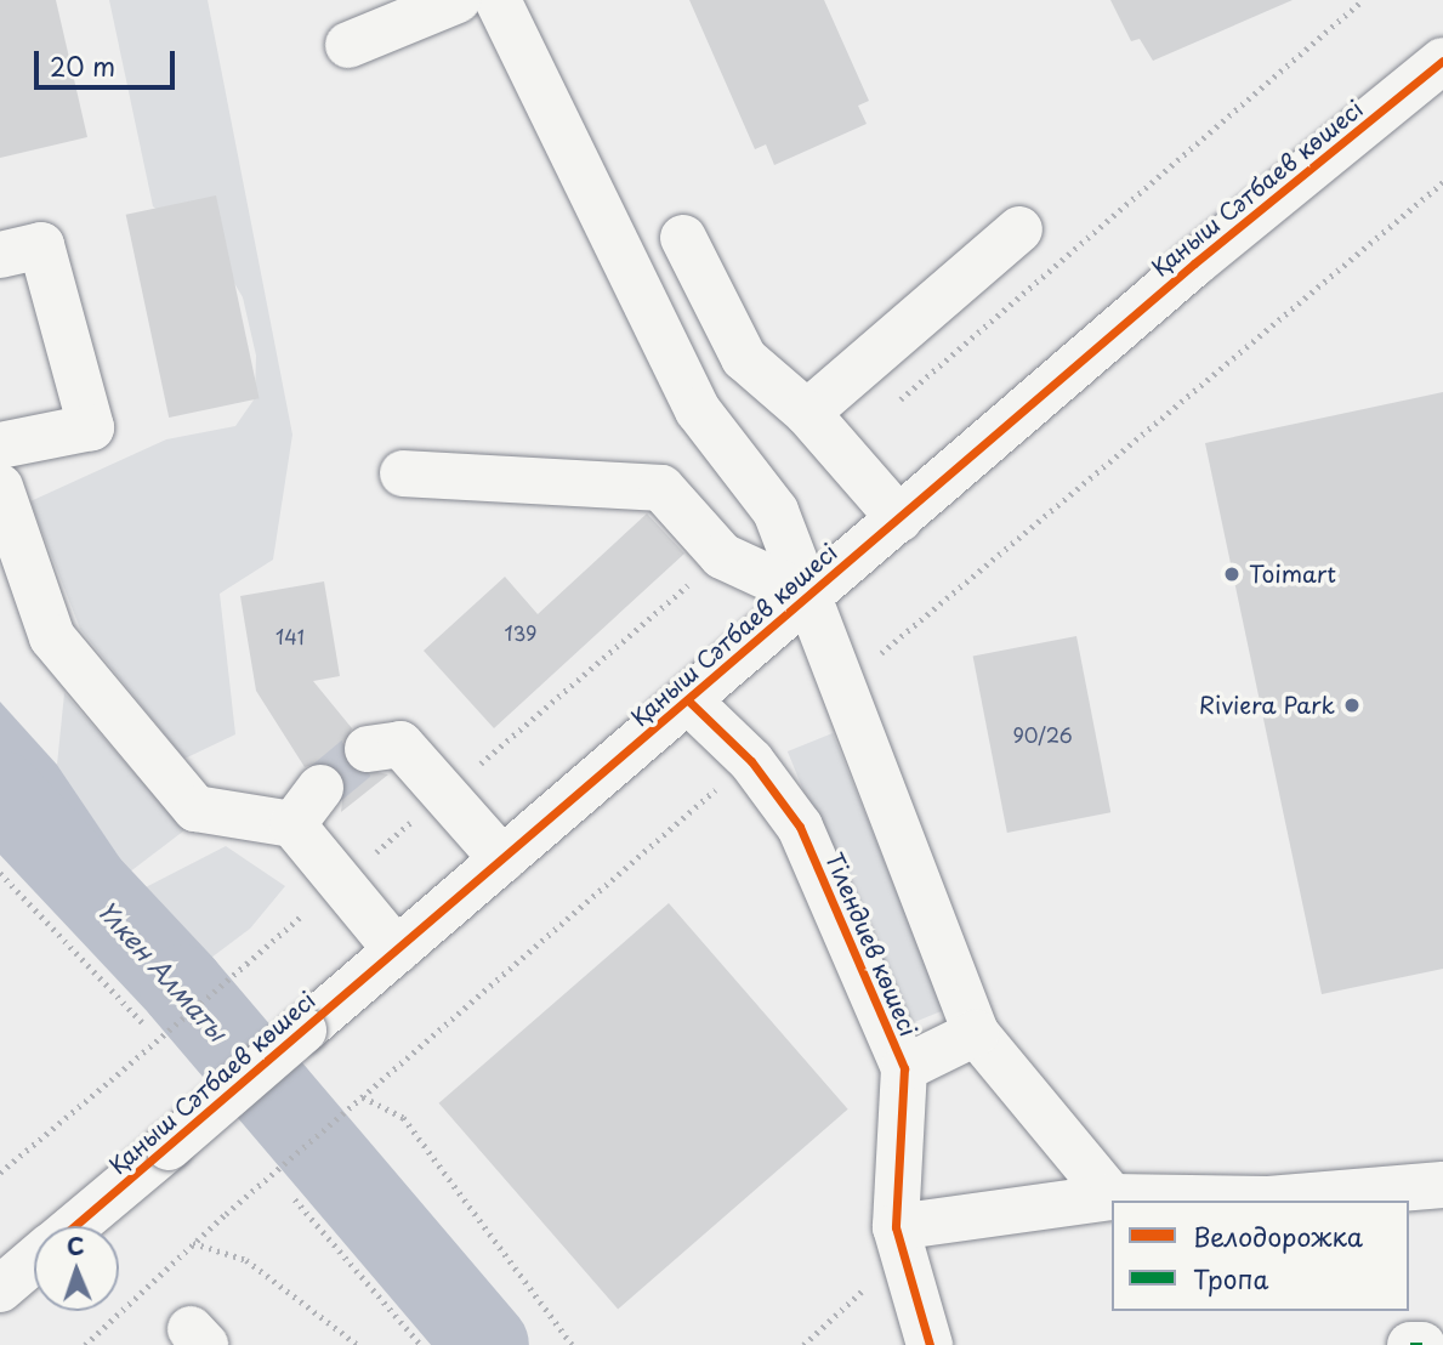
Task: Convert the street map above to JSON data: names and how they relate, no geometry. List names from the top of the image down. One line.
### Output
{"streets":{"main road":["Қаныш Сәтбаев көшесі","Тілендиев көшесі"]},"crossings":[["Қаныш Сәтбаев көшесі","Тілендиев көшесі"]],"water":["Үлкен Алматы"],"places":["Toimart","Riviera Park"],"house_numbers":["139","141","90/26"],"legend":["Велодорожка","Тропа"],"scale_bar":"20 m","north":"top"}
